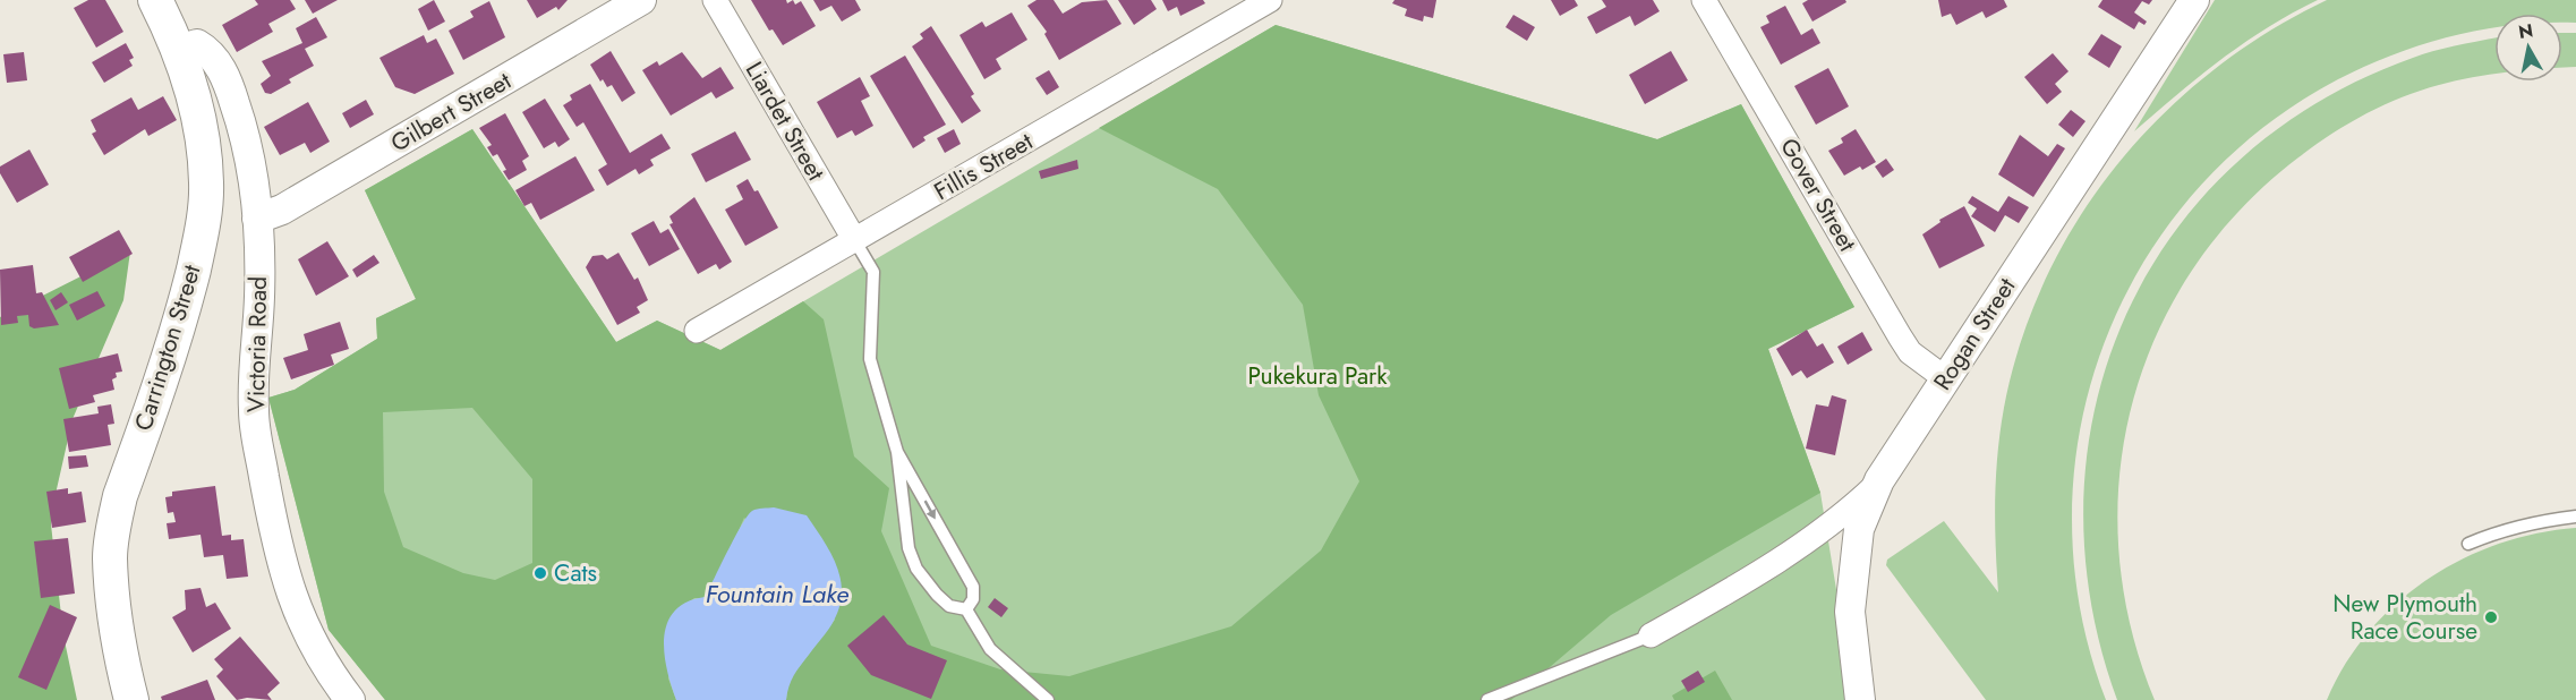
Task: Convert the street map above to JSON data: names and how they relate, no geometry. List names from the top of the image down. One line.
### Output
{"streets":{"main road":["Carrington Street"],"street":["Gilbert Street","Liardet Street","Fillis Street","Gover Street","Rogan Street","Victoria Road"]},"crossings":[["Gilbert Street","Victoria Road"],["Liardet Street","Fillis Street"],["Gover Street","Rogan Street"],["Victoria Road","Carrington Street"]],"water":["Fountain Lake"],"parks":["Pukekura Park"],"places":["Cats","New Plymouth Race Course"],"north":"top"}
